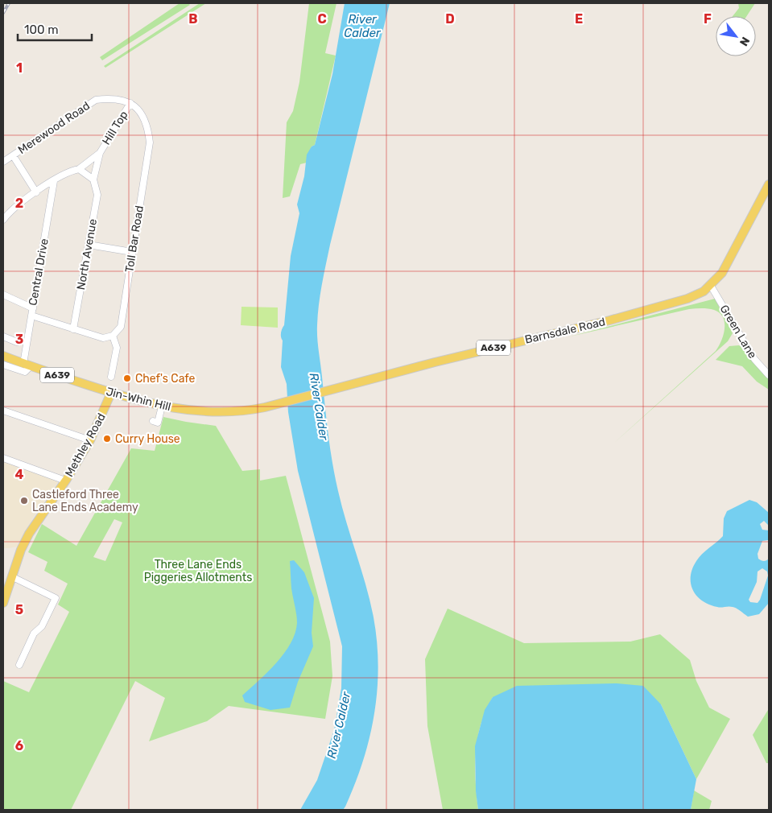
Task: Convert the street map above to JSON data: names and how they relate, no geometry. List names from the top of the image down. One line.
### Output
{"streets":{"main road":["Barnsdale Road","A639","Jin-Whin Hill","Methley Road"],"street":["Merewood Road","Hill Top","Toll Bar Road","North Avenue","Central Drive","Green Lane"]},"crossings":[["Merewood Road","Hill Top"],["Merewood Road","Toll Bar Road"],["Hill Top","Toll Bar Road"],["Hill Top","North Avenue"],["Hill Top","Central Drive"],["Central Drive","Jin-Whin Hill"],["Barnsdale Road","Green Lane"],["Barnsdale Road","Jin-Whin Hill"],["Jin-Whin Hill","Methley Road"]],"water":["River Calder"],"parks":["Three Lane Ends Piggeries Allotments"],"places":["Chef's Cafe","Curry House","Castleford Three Lane Ends Academy"],"scale_bar":"100 m","north":"bottom right","grid":{"columns":["B","C","D","E","F"],"rows":["1","2","3","4","5","6"]}}
